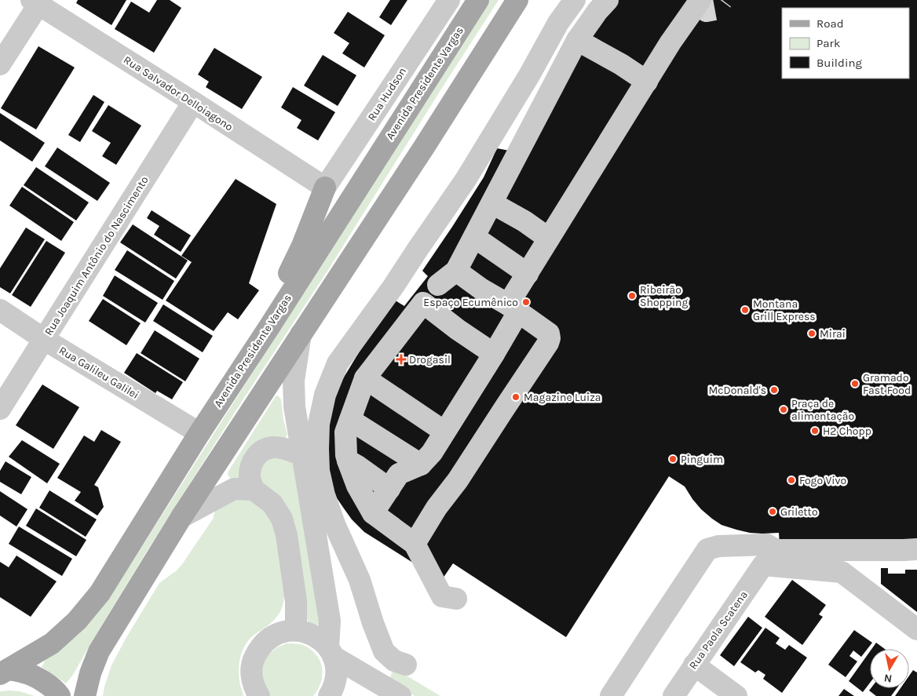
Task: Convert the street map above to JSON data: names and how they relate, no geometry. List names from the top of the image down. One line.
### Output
{"streets":{"main road":["Avenida Presidente Vargas"],"street":["Rua Salvador Delloiagono","Rua Hudson","Rua Joaquim Antônio do Nascimento","Rua Galileu Galilei","Rua Paola Scatena"]},"crossings":[["Avenida Presidente Vargas","Rua Galileu Galilei"],["Rua Salvador Delloiagono","Rua Hudson"],["Rua Salvador Delloiagono","Rua Joaquim Antônio do Nascimento"],["Rua Joaquim Antônio do Nascimento","Rua Galileu Galilei"]],"places":{"other":["Ribeirão Shopping","Espaço Ecumênico","Montana Grill Express","Mirai","Gramado Fast Food","McDonald's","Magazine Luiza","Praça de alimentação","H2 Chopp","Pinguim","Fogo Vivo","Griletto"],"health":["Drogasil"]},"legend":["Road","Park","Building"],"north":"bottom"}
